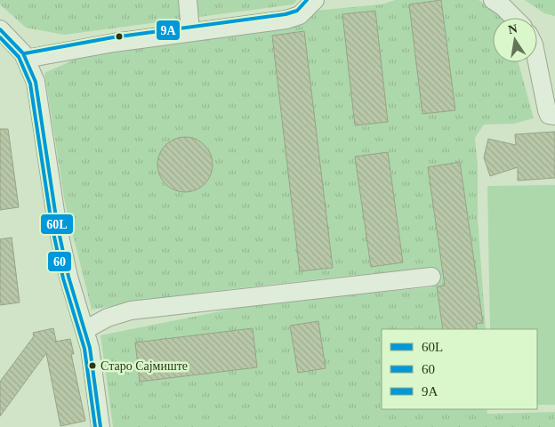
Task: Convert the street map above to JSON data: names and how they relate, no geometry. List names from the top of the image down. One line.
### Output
{"places":["Старо Сајмиште"],"lines":["transit line 9A","transit line 60L","transit line 60"],"legend":["60L","60","9A"],"north":"top"}
